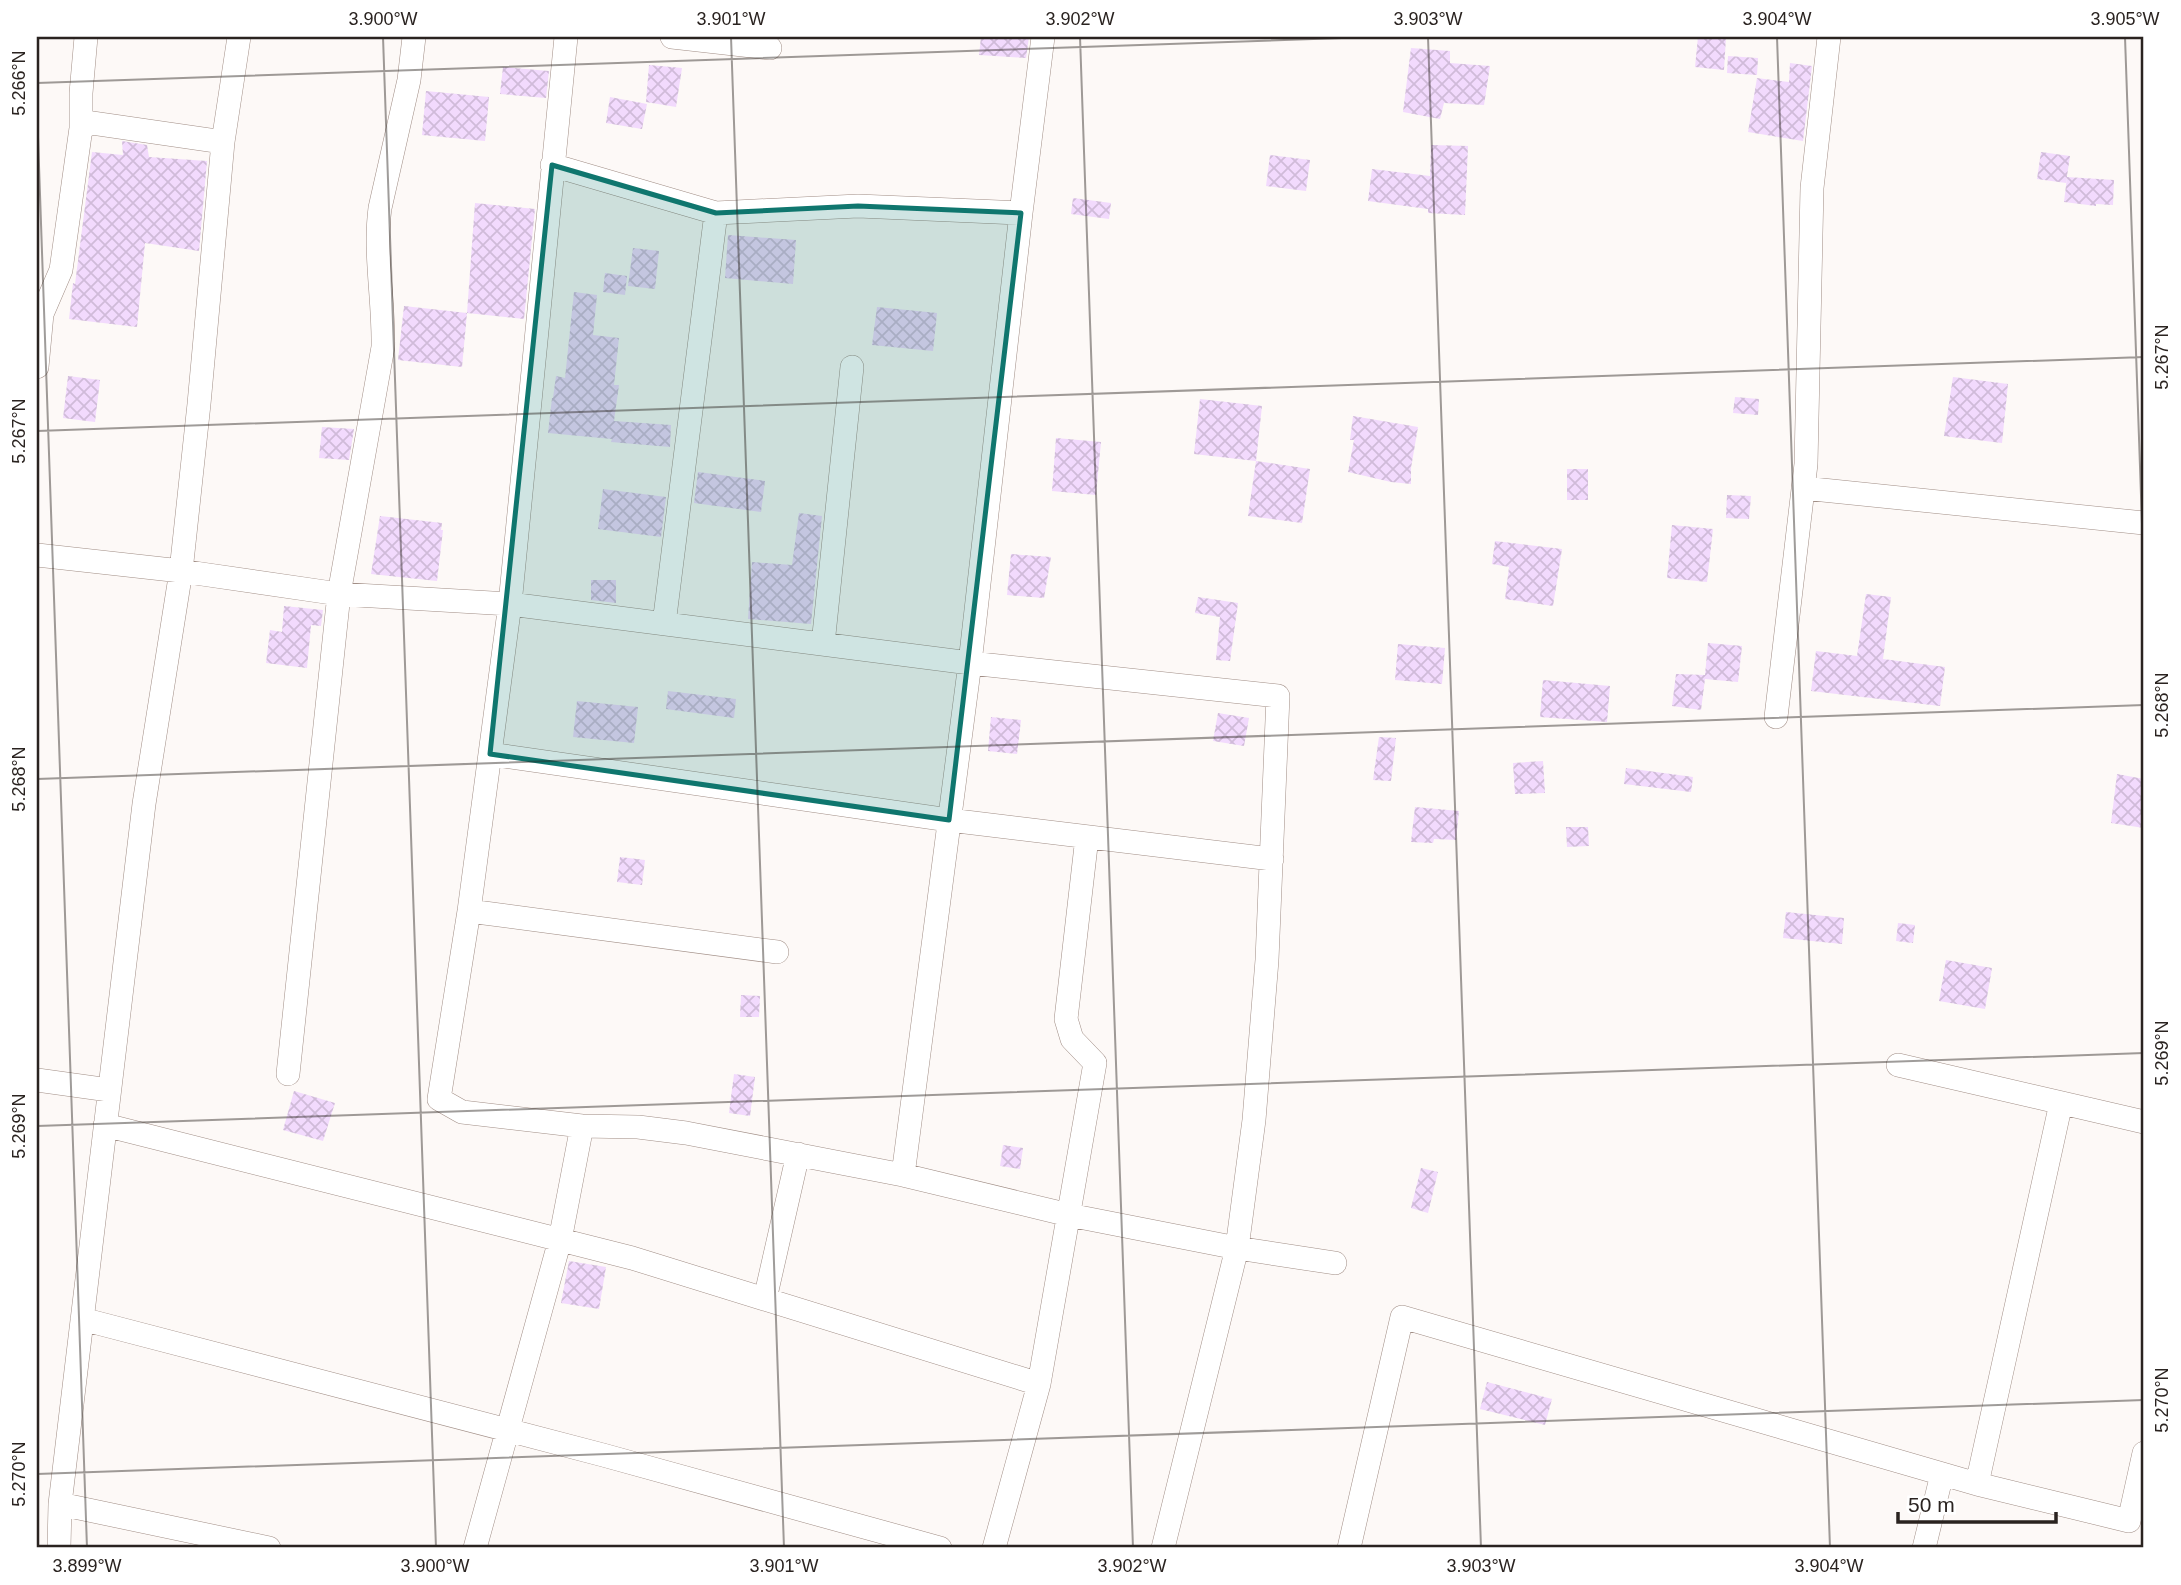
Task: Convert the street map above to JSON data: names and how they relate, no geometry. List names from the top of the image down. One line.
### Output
{"scale_bar":"50 m","coordinates":["3.900°W","3.901°W","3.902°W","3.903°W","3.904°W","3.905°W","5.266°N","5.267°N","5.268°N","5.269°N","5.270°N","3.899°W"]}
